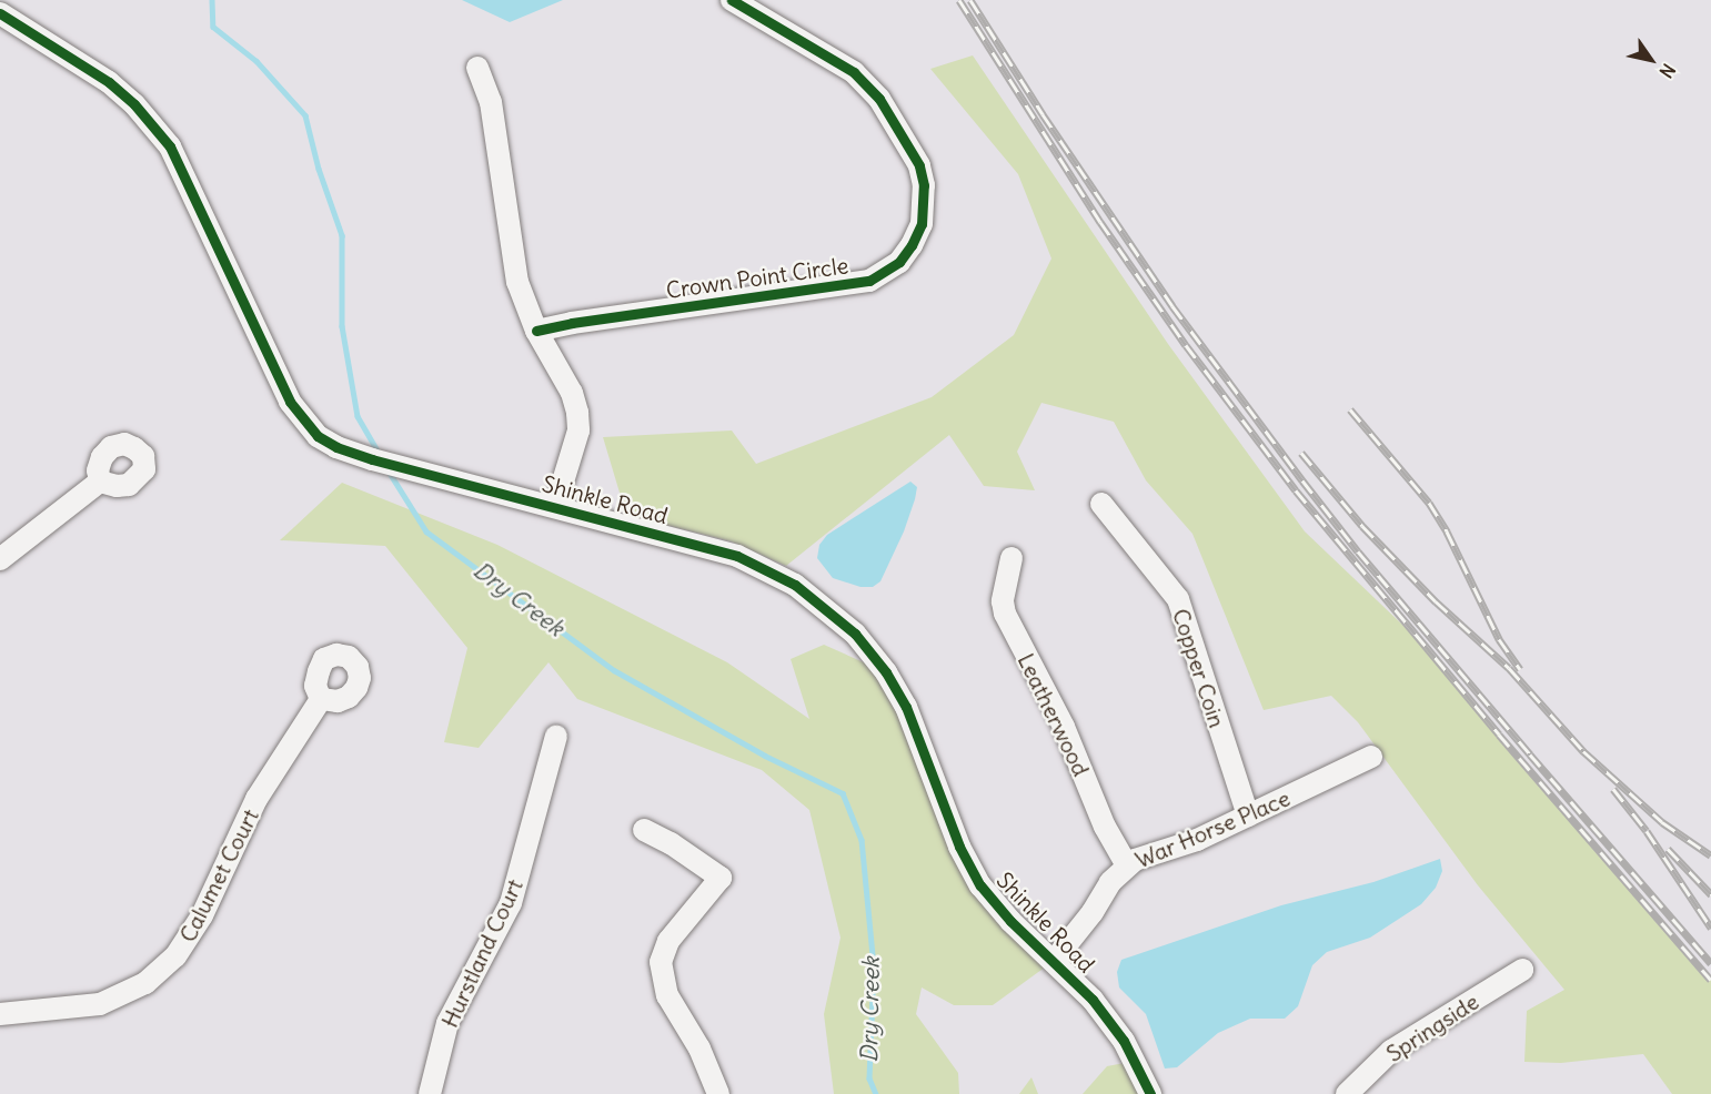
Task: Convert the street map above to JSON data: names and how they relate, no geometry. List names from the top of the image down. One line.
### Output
{"streets":{"street":["Crown Point Circle","Shinkle Road","Copper Coin","Leatherwood","War Horse Place","Calumet Court","Hurstland Court","Springside"]},"crossings":[["Shinkle Road","War Horse Place"],["Copper Coin","War Horse Place"],["Leatherwood","War Horse Place"]],"water":["Dry Creek"],"north":"bottom right"}
